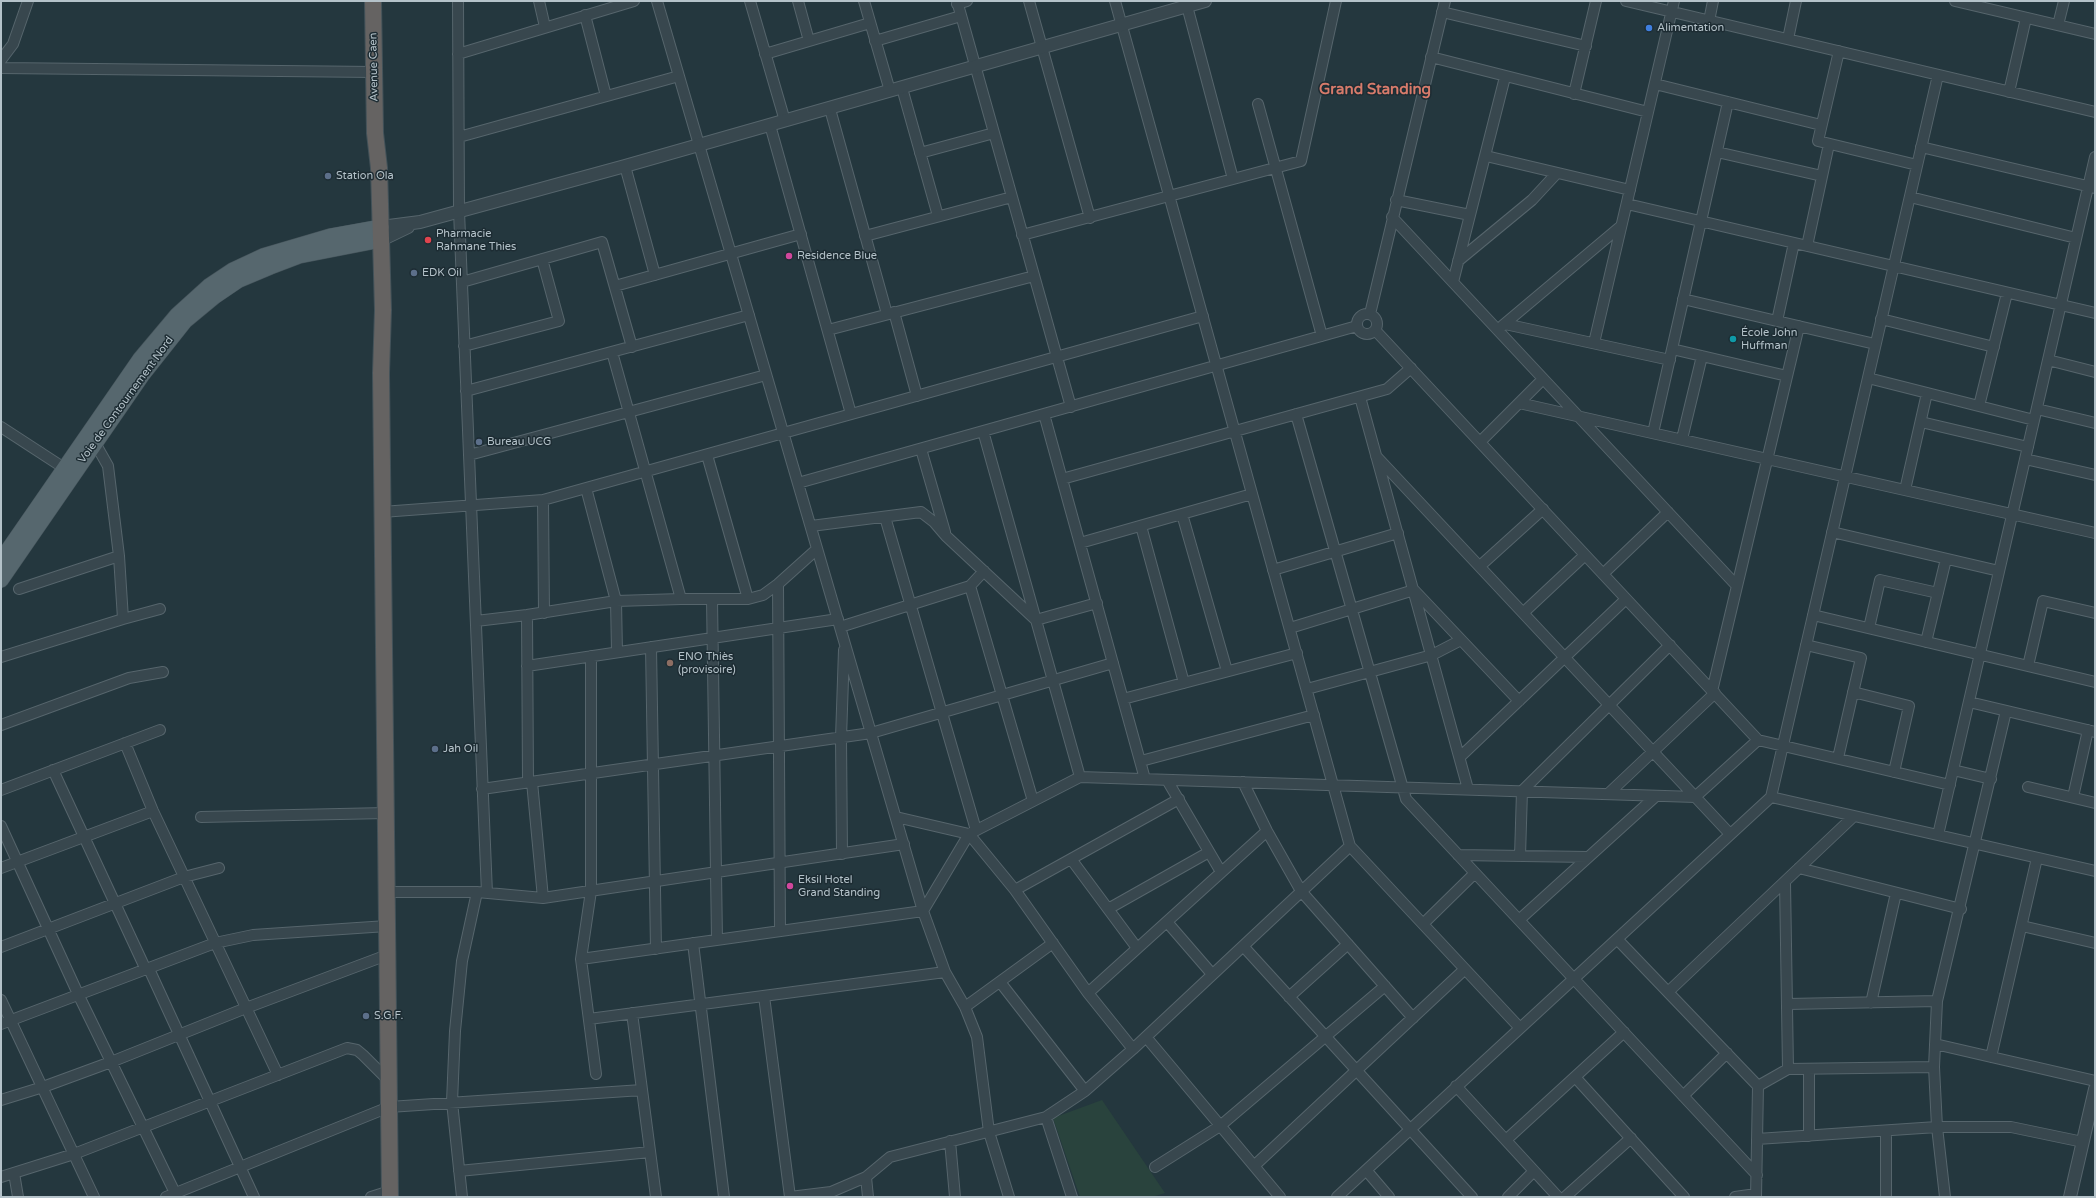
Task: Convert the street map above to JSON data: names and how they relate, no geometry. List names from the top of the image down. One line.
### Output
{"streets":{"highway":["Avenue Caen"],"main road":["Voie de Contournement Nord"]},"crossings":[["Avenue Caen","Voie de Contournement Nord"]],"districts":["Grand Standing"],"places":["Alimentation","Station Ola","Pharmacie Rahmane Thies","Residence Blue","EDK Oil","École John Huffman","Bureau UCG","ENO Thiès (provisoire)","Jah Oil","Eksil Hotel Grand Standing","S.G.F."]}
